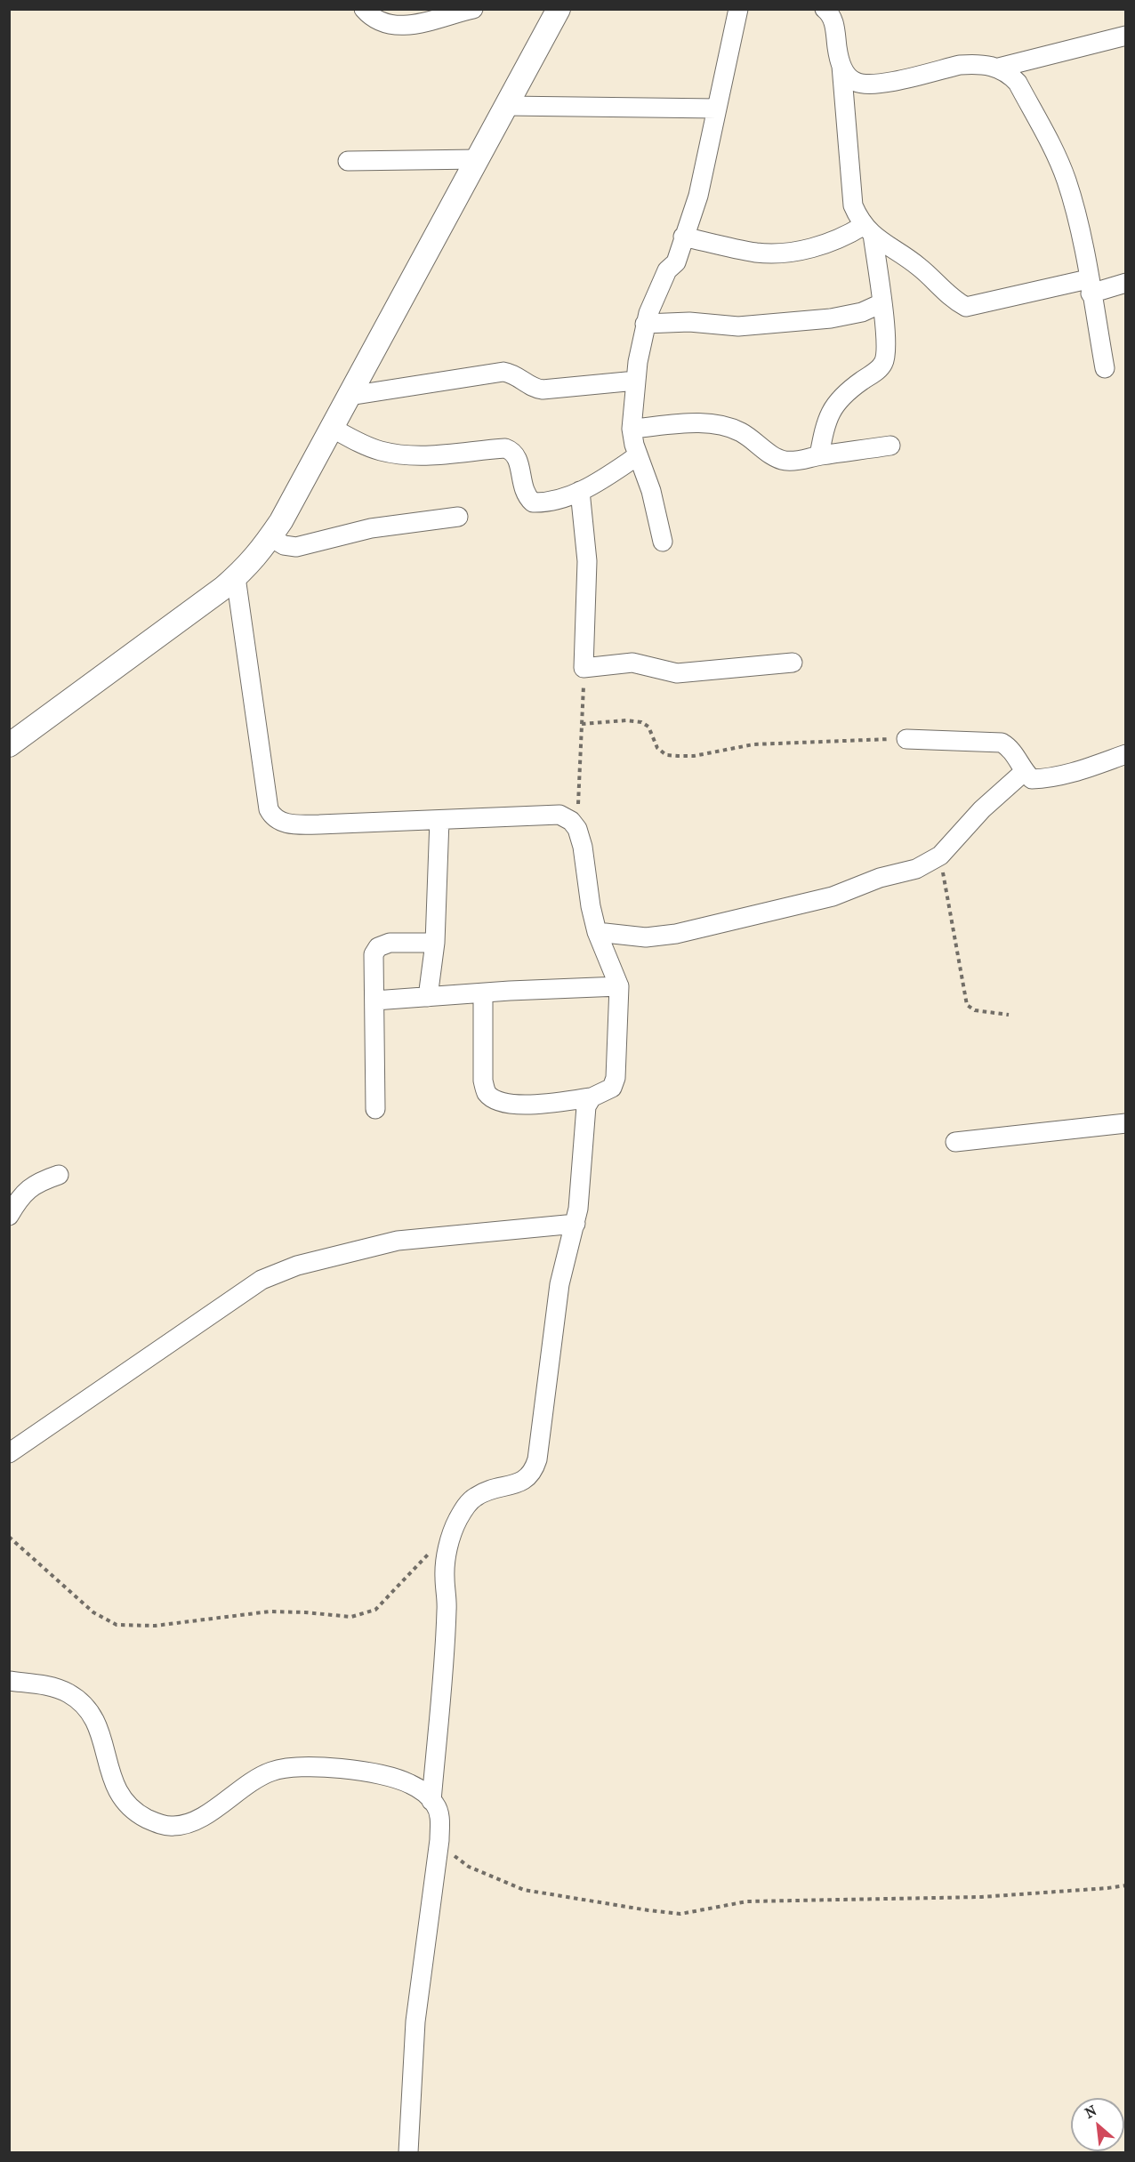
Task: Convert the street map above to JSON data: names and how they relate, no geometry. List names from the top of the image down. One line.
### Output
{"north":"top left"}
